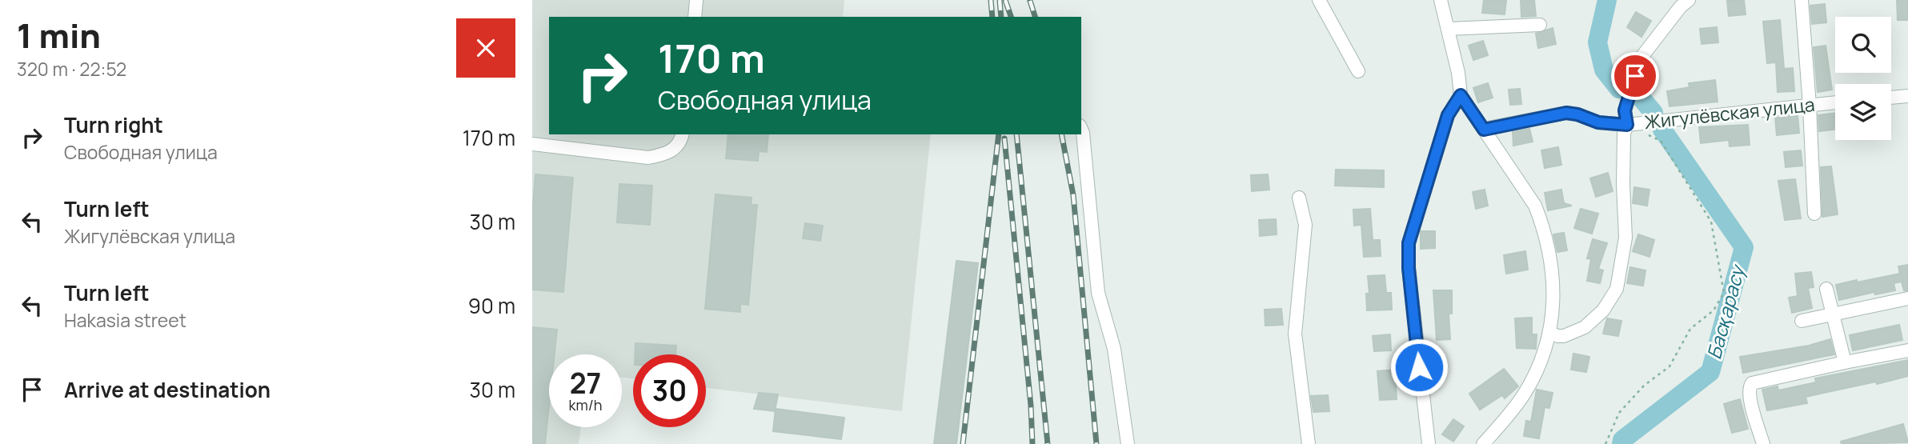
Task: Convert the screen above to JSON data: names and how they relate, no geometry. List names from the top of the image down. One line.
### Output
{"streets":{"street":["Жигулёвская улица"]},"water":["Басқарасу"],"page":{"heading":["1 min","320 m · 22:52"],"turn":["170 m","Свободная улица"],"list":[{"name":"Turn right","note":"Свободная улица","value":"170 m"},{"name":"Turn left","note":"Жигулёвская улица","value":"30 m"},{"name":"Turn left","note":"Hakasia street","value":"90 m"},{"name":"Arrive at destination","value":"30 m"}],"speed":"27 km/h","limit":"30"}}
